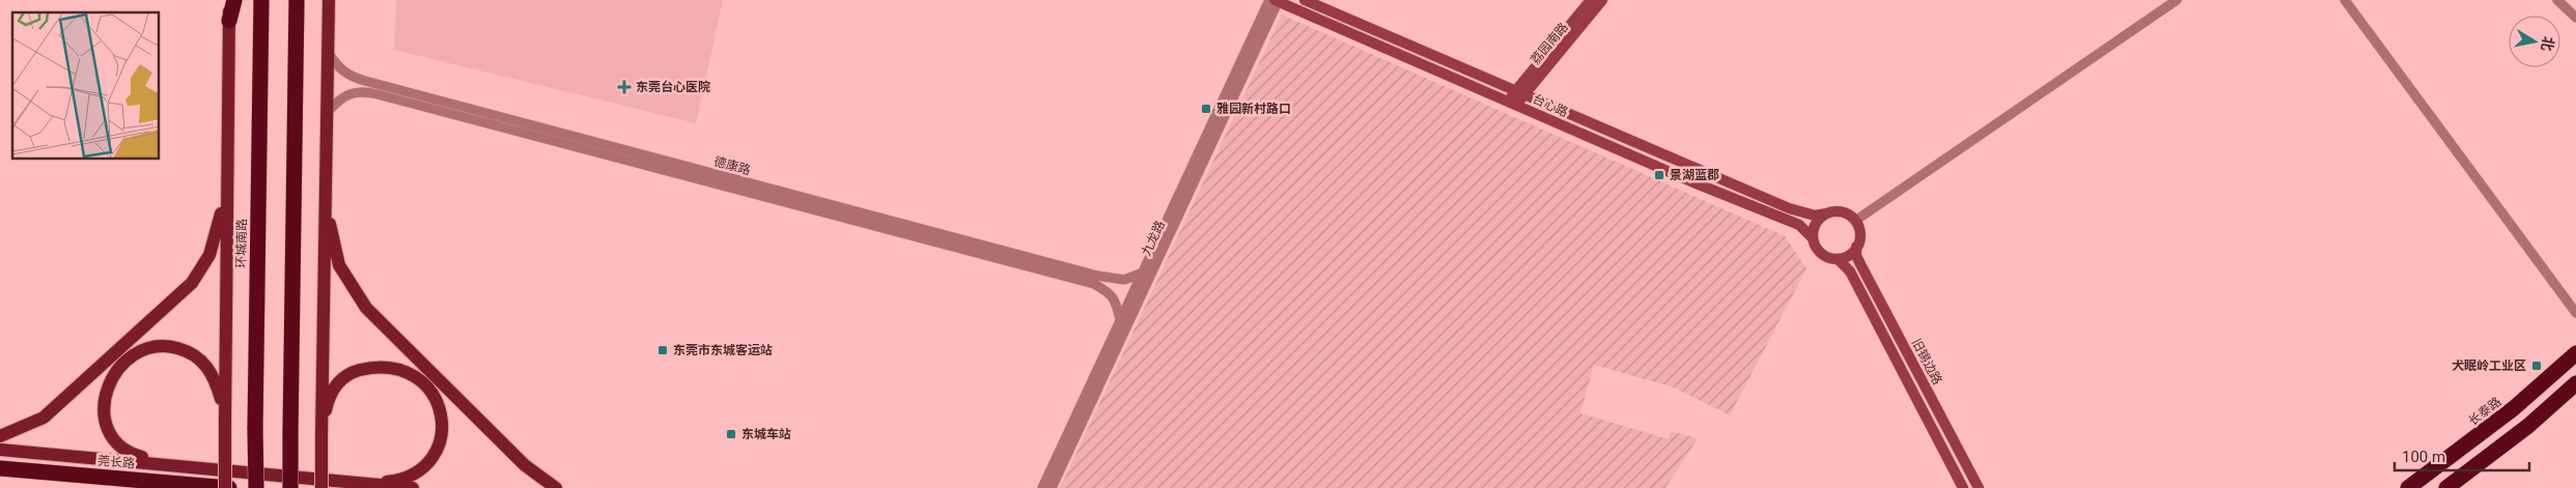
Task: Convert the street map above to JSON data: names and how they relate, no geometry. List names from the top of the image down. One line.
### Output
{"streets":{"highway":["环城南路","长泰路","莞长路"],"main road":["荔园南路","台心路","旧锡边路"],"street":["德康路","九龙路"]},"crossings":[["荔园南路","台心路"],["台心路","九龙路"],["台心路","旧锡边路"],["德康路","九龙路"]],"places":{"health":["东莞台心医院"],"transit":["雅园新村路口","景湖蓝郡","东莞市东城客运站","犬眠岭工业区","东城车站"]},"scale_bar":"100 m","north":"right"}
